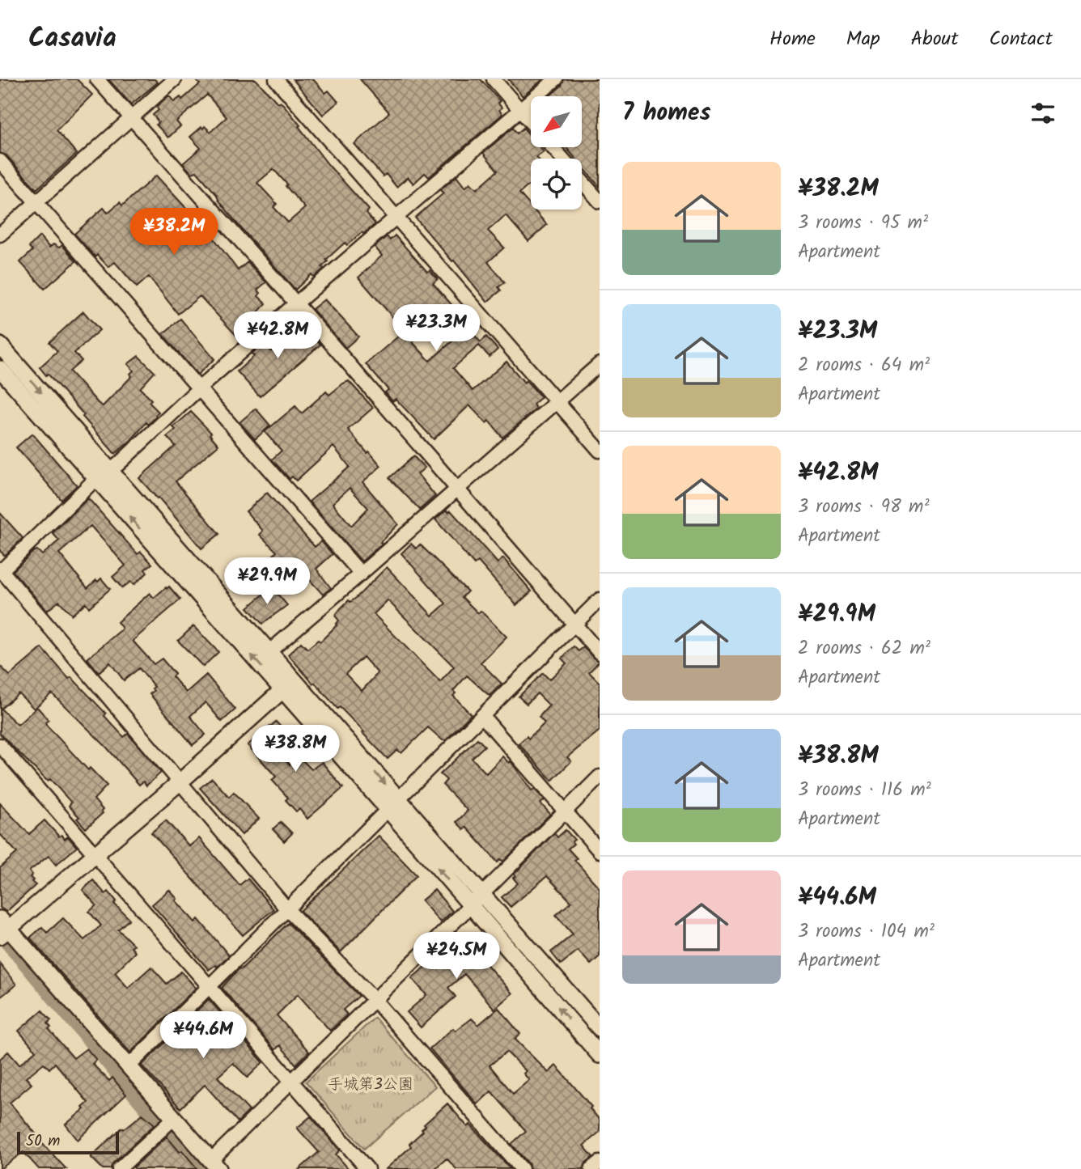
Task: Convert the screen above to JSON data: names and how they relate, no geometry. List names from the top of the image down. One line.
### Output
{"parks":["手城第3公園"],"scale_bar":"50 m","north":"bottom left","page":{"header":"Casavia","nav":["Home","Map","About","Contact"],"heading":"7 homes","list":[{"name":"¥38.2M","note":"3 rooms · 95 m² · Apartment"},{"name":"¥23.3M","note":"2 rooms · 64 m² · Apartment"},{"name":"¥42.8M","note":"3 rooms · 98 m² · Apartment"},{"name":"¥29.9M","note":"2 rooms · 62 m² · Apartment"},{"name":"¥38.8M","note":"3 rooms · 116 m² · Apartment"},{"name":"¥44.6M","note":"3 rooms · 104 m² · Apartment"}],"price":["¥38.2M","¥23.3M","¥42.8M","¥29.9M","¥38.8M","¥24.5M","¥44.6M"],"scale":"50 m"}}
